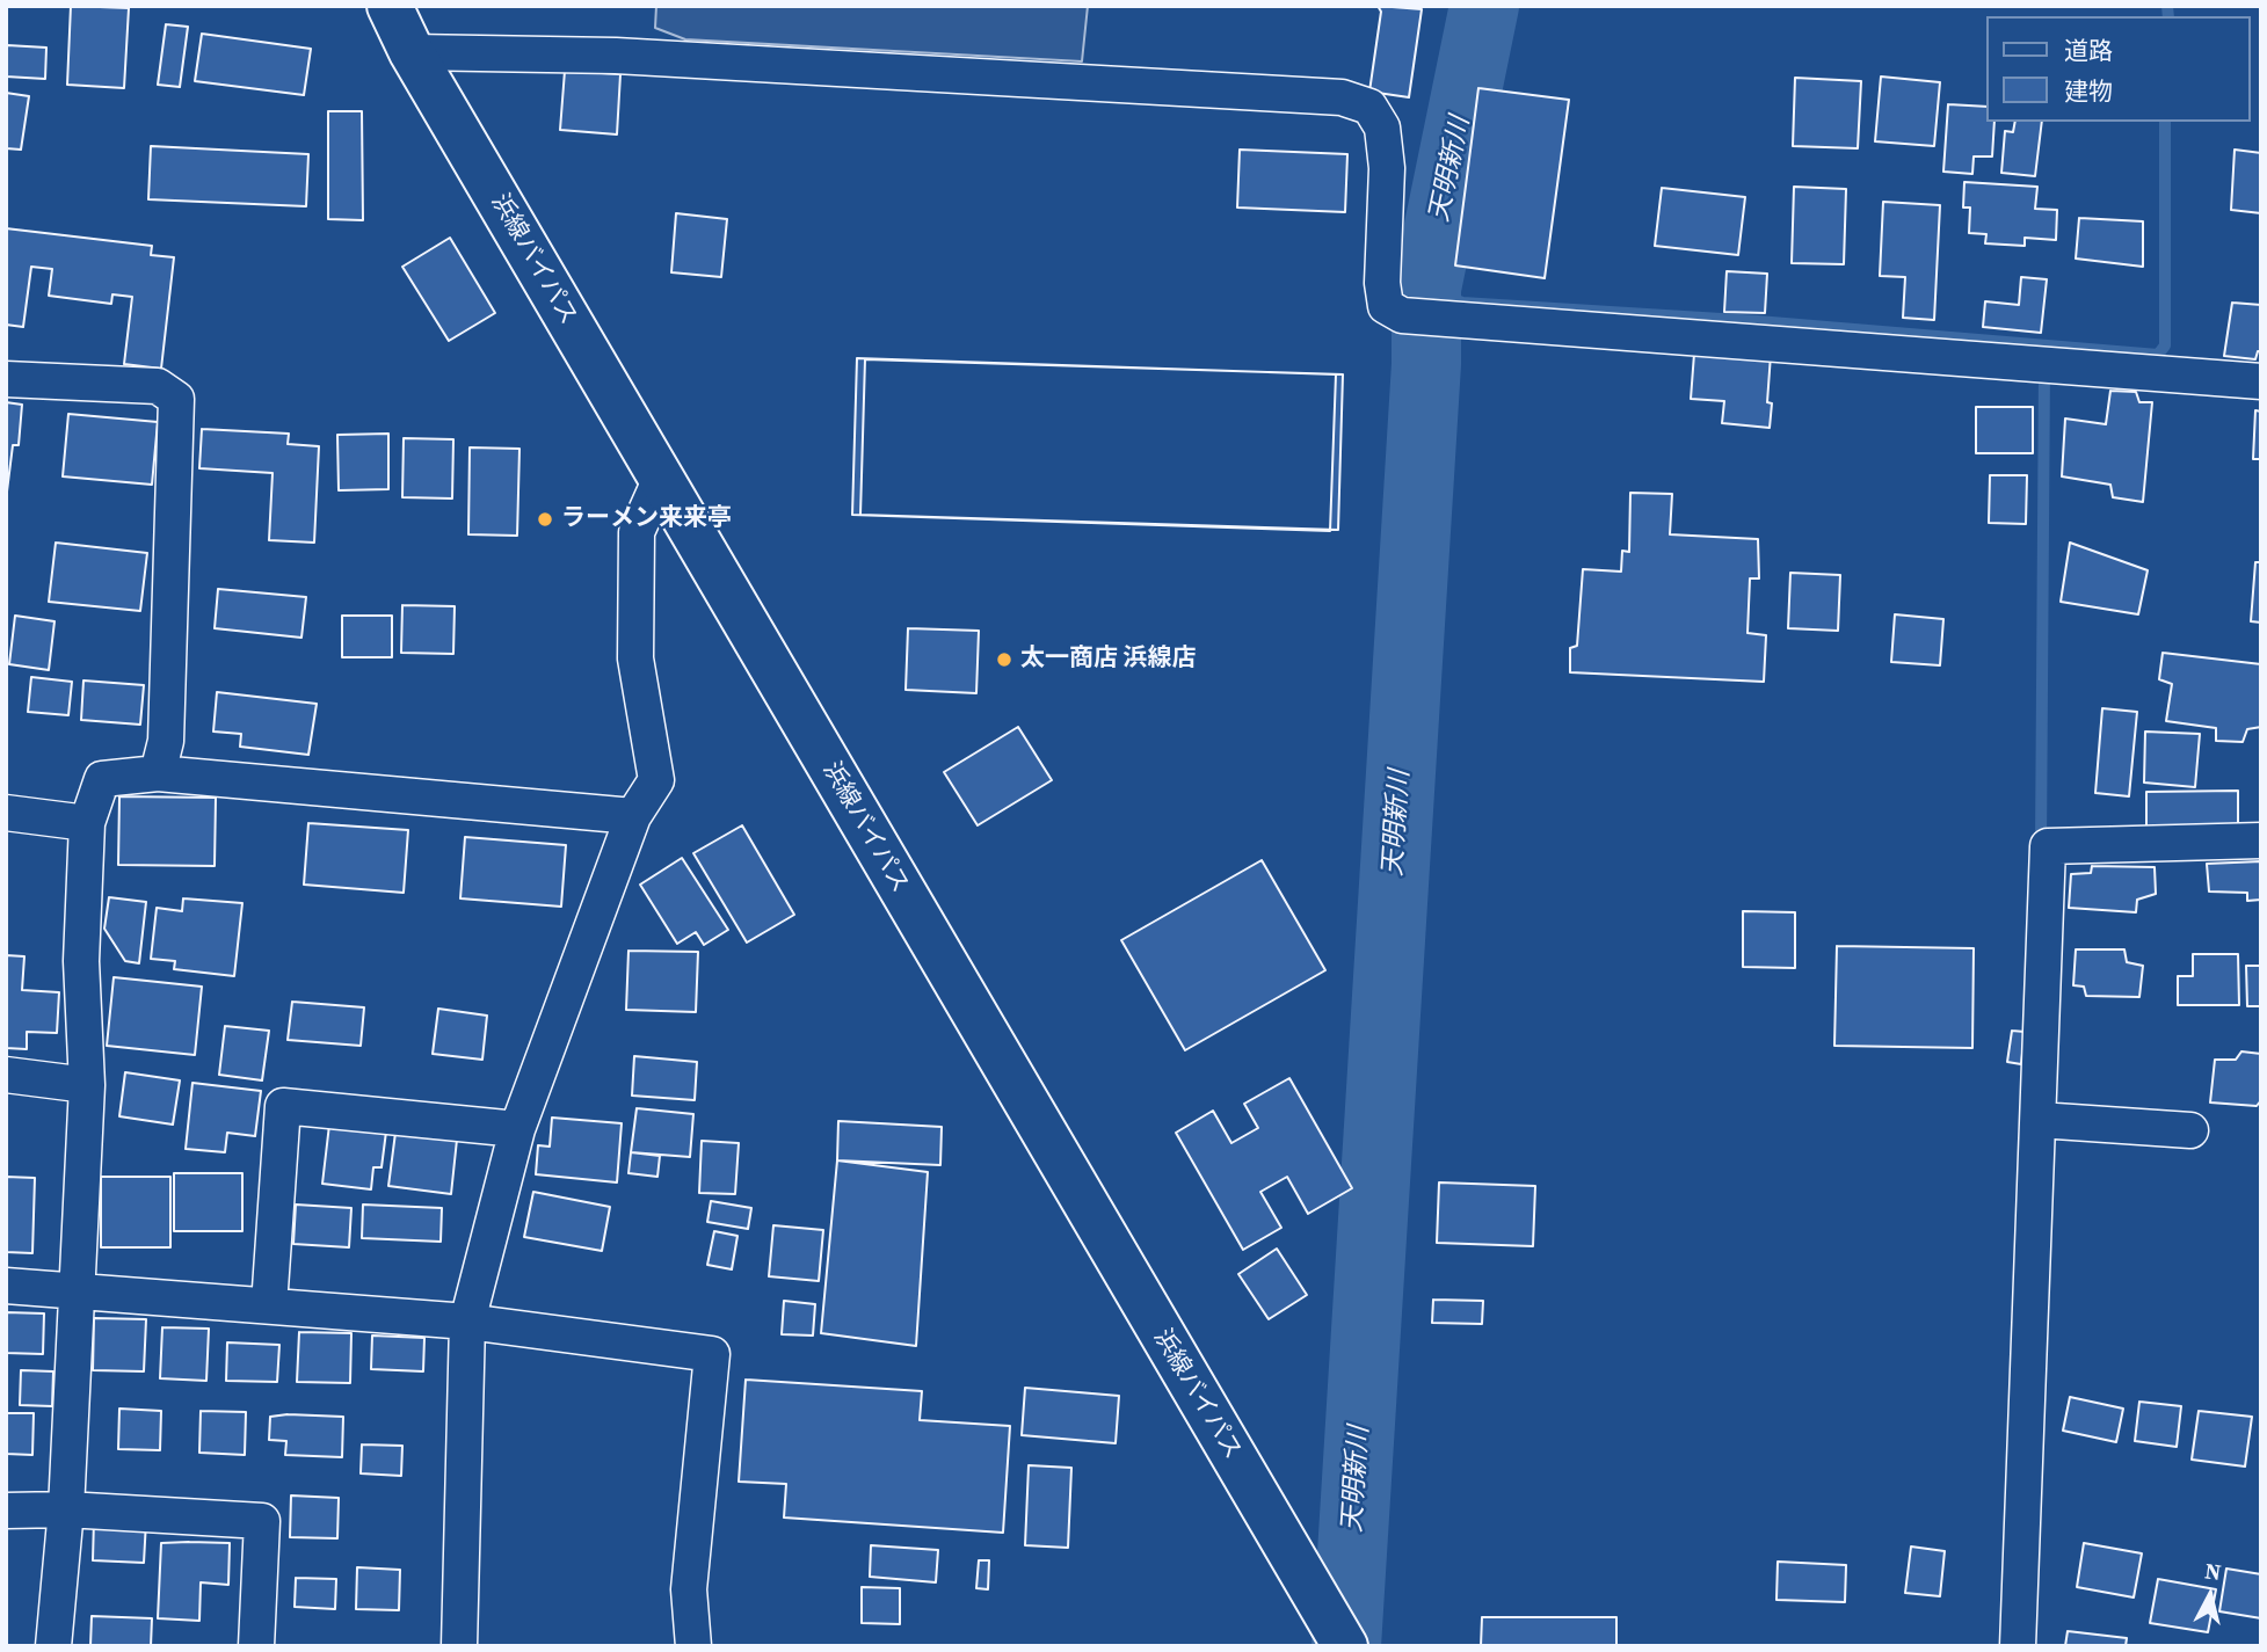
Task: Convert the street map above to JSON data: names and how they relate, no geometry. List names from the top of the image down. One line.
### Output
{"streets":{"highway":["浜線バイパス"]},"water":["天明新川"],"places":["ラーメン来来亭","太一商店 浜線店"],"legend":["道路","建物"],"north":"top"}
